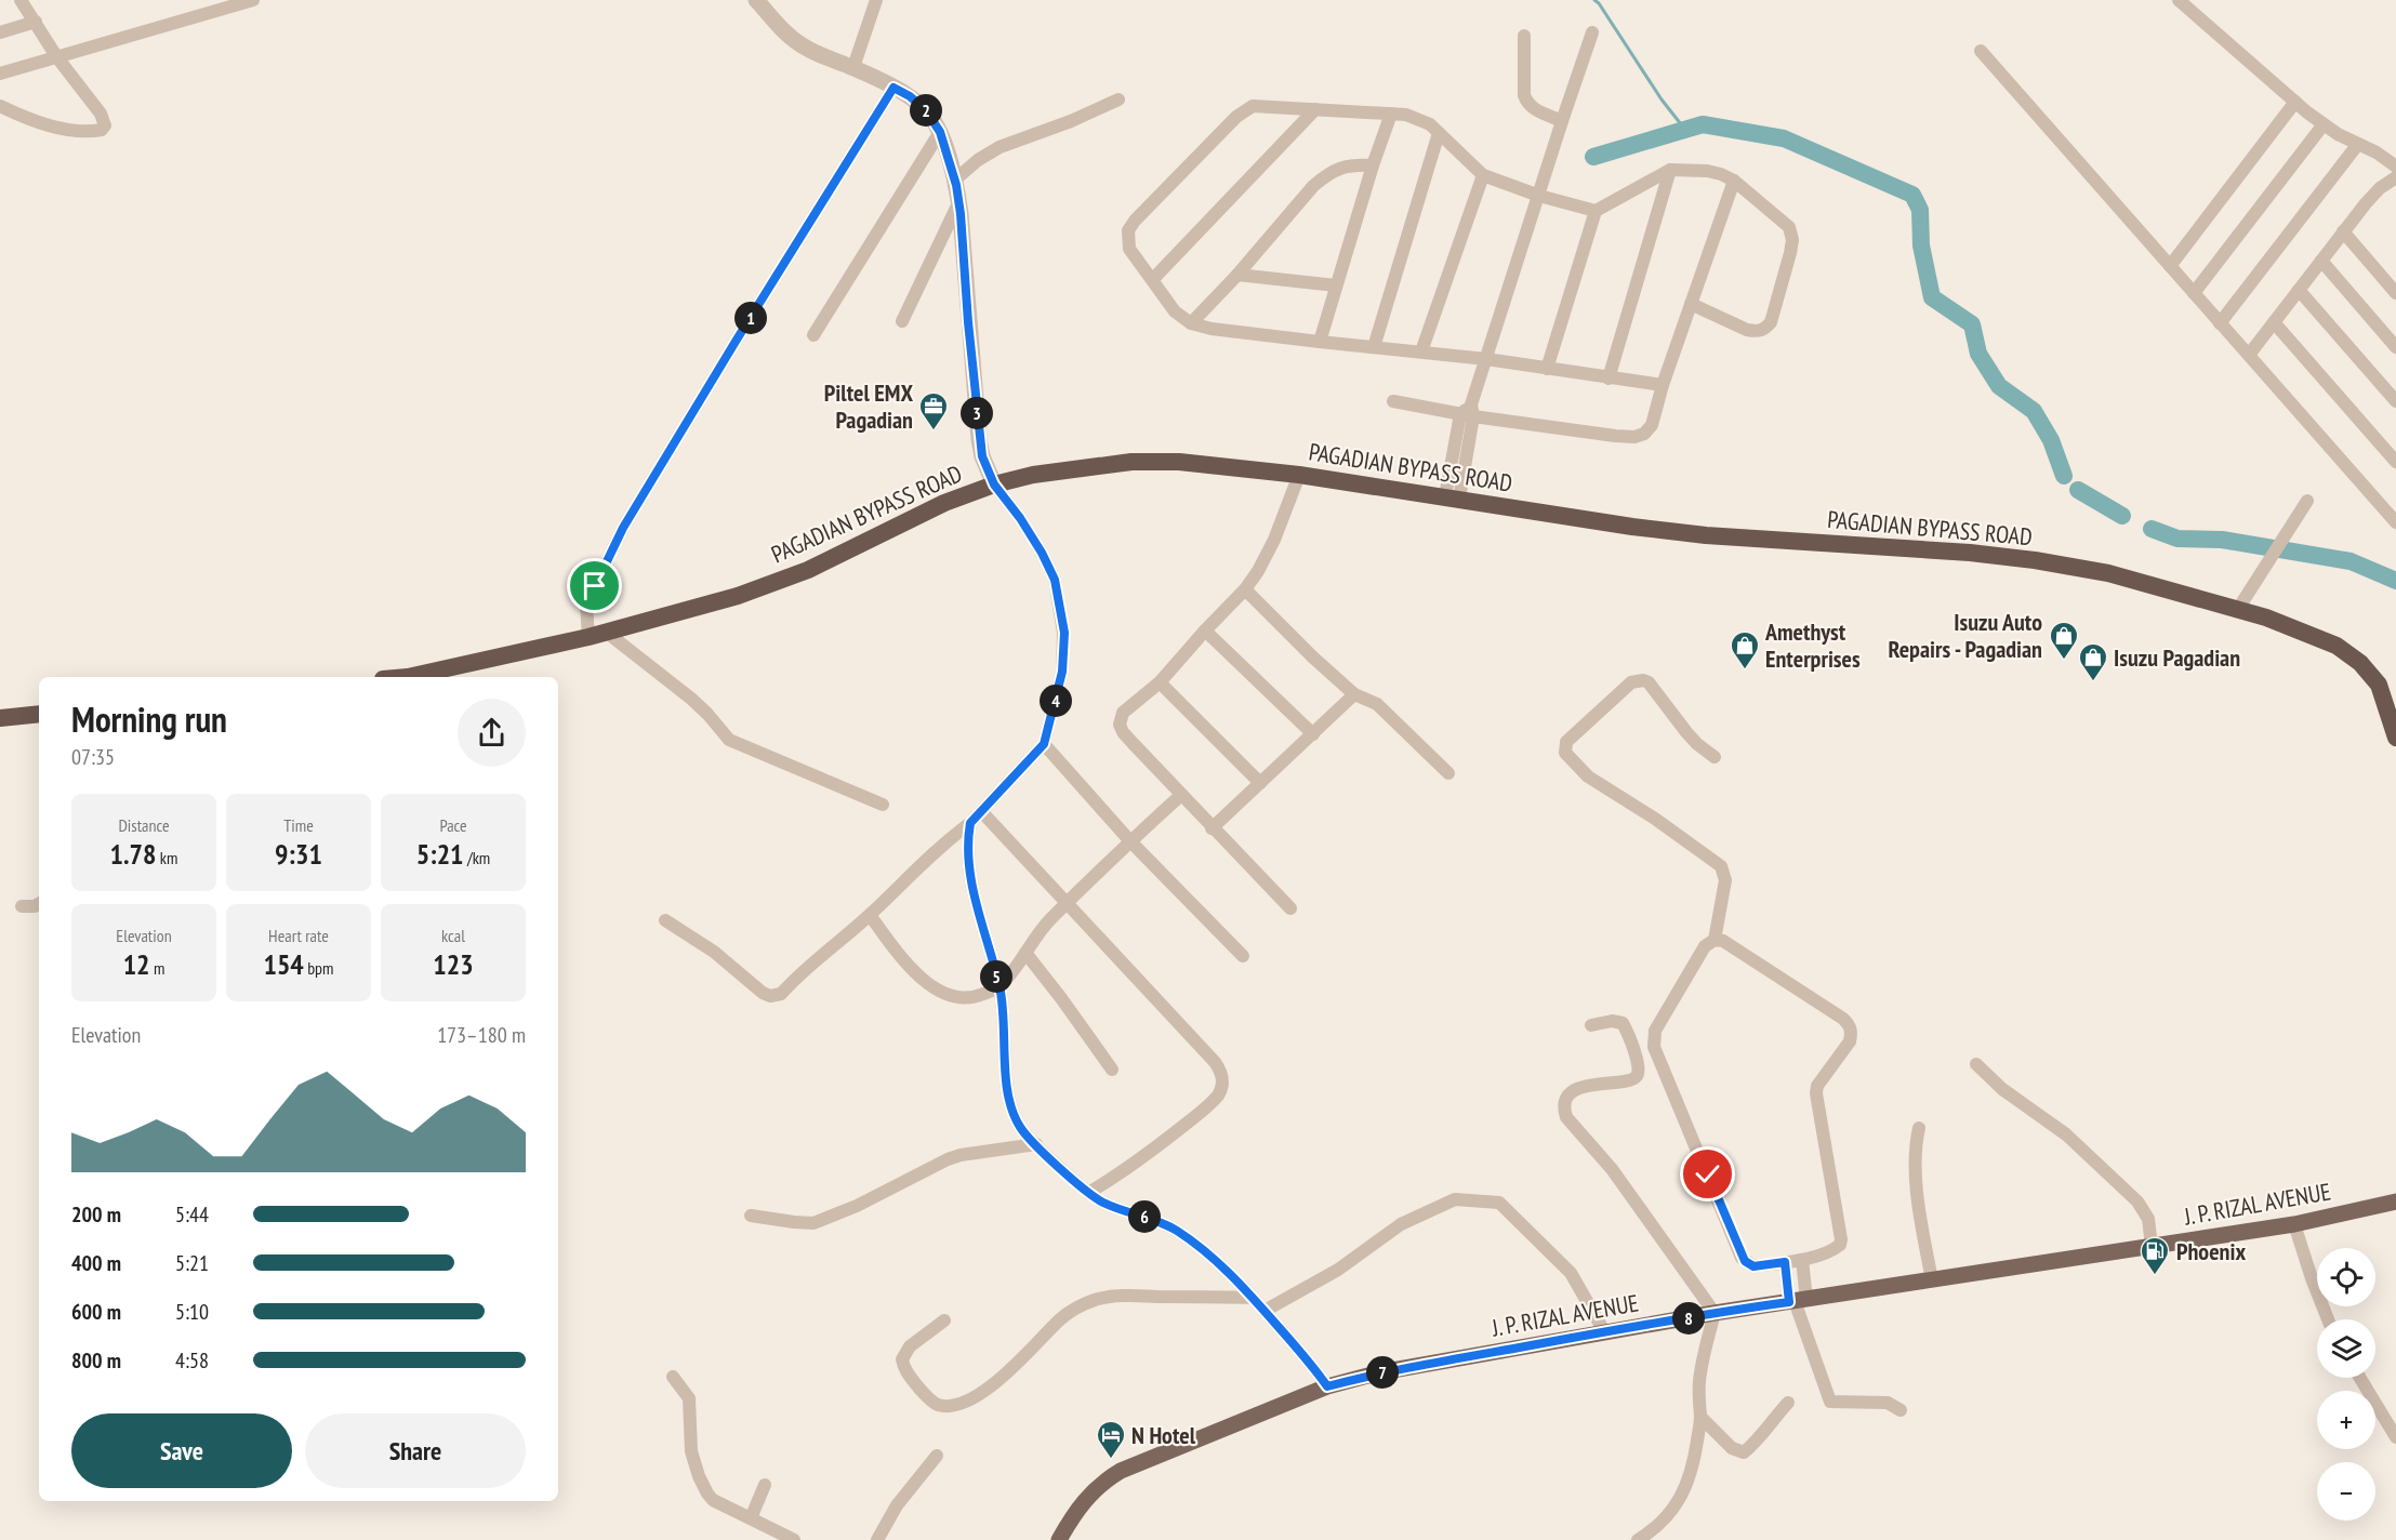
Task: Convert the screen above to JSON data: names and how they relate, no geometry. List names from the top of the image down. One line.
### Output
{"streets":{"highway":["PAGADIAN BYPASS ROAD"],"main road":["J. P. RIZAL AVENUE"]},"places":{"office":["Piltel EMX Pagadian"],"shop":["Isuzu Auto Repairs - Pagadian","Amethyst Enterprises","Isuzu Pagadian"],"fuel station":["Phoenix"],"hotel":["N Hotel"]},"page":{"pins":["2","1","3","4","5","6","8","7"],"heading":["Morning run","07:35"],"stats":[["Distance","1.78 km"],["Time","9:31"],["Pace","5:21 /km"],["Elevation","12 m"],["Heart rate","154 bpm"],["kcal","123"]],"chart":["Elevation","173–180 m"],"list":[{"name":"200 m","note":"5:44"},{"name":"400 m","note":"5:21"},{"name":"600 m","note":"5:10"},{"name":"800 m","note":"4:58"}],"map_buttons":["+","−"],"buttons":["Save","Share"]}}
